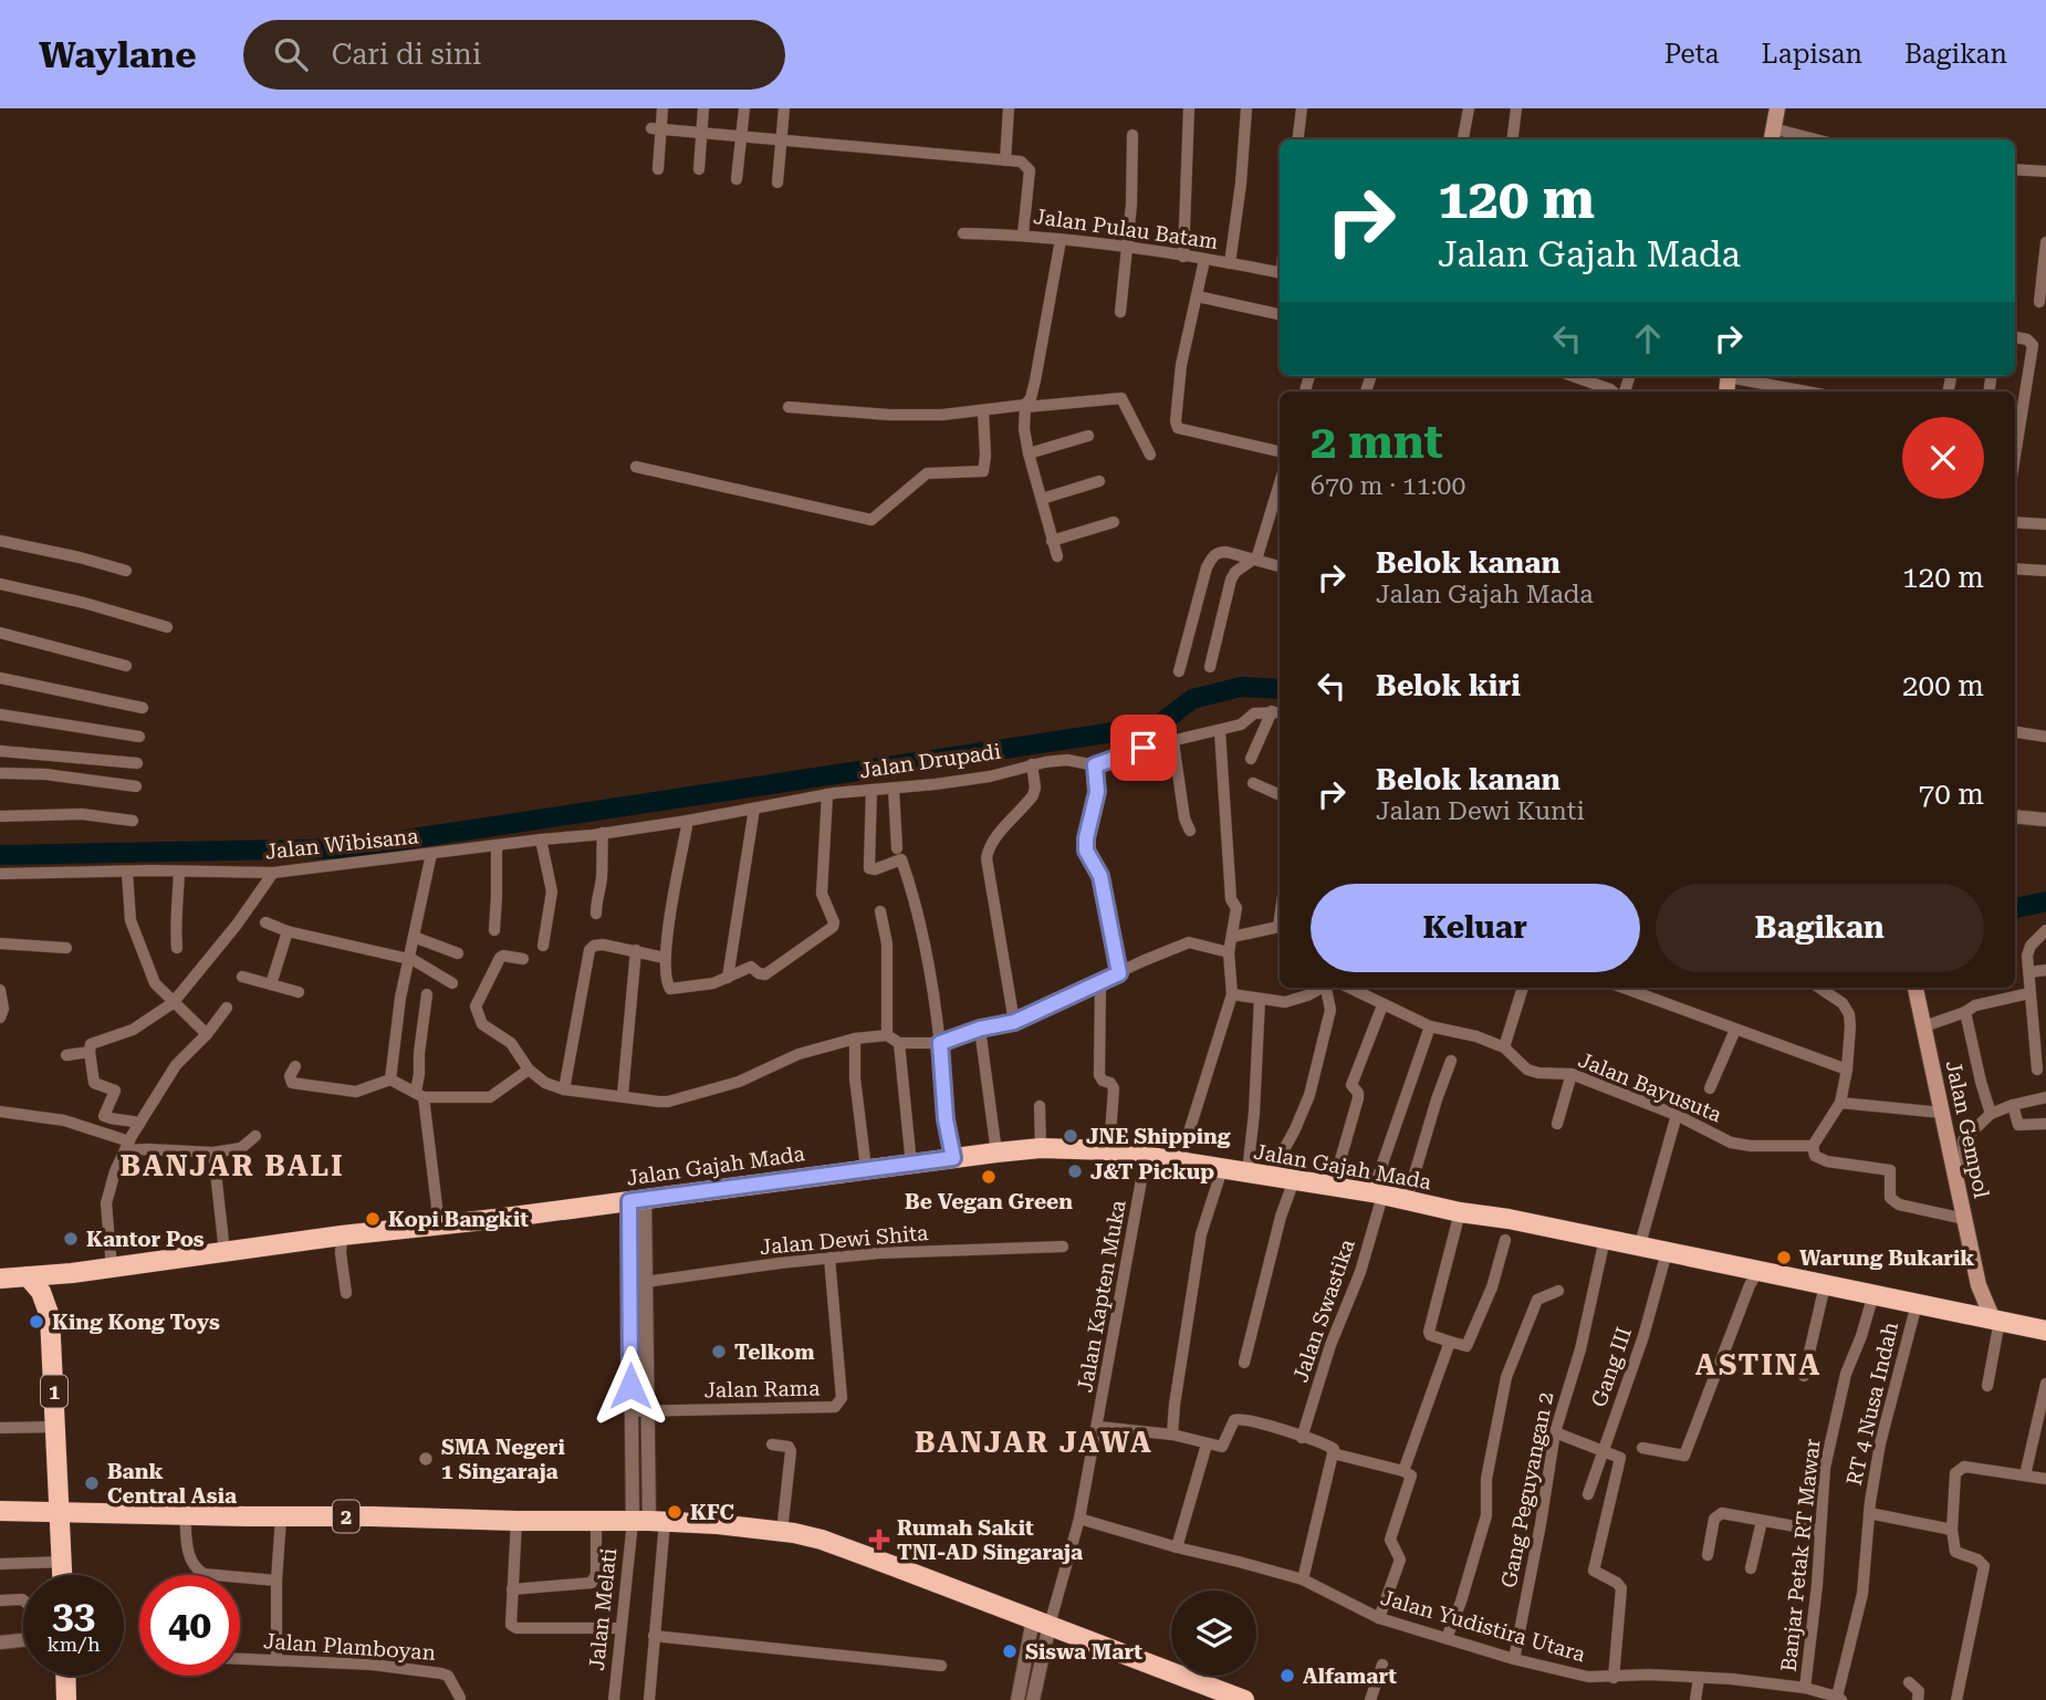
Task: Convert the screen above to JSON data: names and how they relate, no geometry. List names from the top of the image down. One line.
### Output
{"streets":{"highway":["Jalan Gajah Mada","1","2"],"main road":["Jalan Gempol"],"street":["Jalan Pulau Batam","Jalan Drupadi","Jalan Wibisana","Jalan Bayusuta","Jalan Dewi Shita","Jalan Kapten Muka","Jalan Swastika","Gang III","Jalan Rama","RT 4 Nusa Indah","Gang Peguyangan 2","Banjar Petak RT Mawar","Jalan Melati","Jalan Yudistira Utara","Jalan Plamboyan"]},"crossings":[["Jalan Drupadi","Jalan Wibisana"],["Jalan Bayusuta","Jalan Swastika"],["Jalan Gempol","Jalan Gajah Mada"],["Jalan Gajah Mada","Jalan Kapten Muka"],["Jalan Gajah Mada","Jalan Swastika"],["Jalan Gajah Mada","Gang III"],["Jalan Gajah Mada","1"],["Jalan Gajah Mada","RT 4 Nusa Indah"],["Jalan Gajah Mada","Gang Peguyangan 2"],["Jalan Gajah Mada","Banjar Petak RT Mawar"],["Jalan Dewi Shita","Jalan Rama"],["Jalan Kapten Muka","2"],["Jalan Kapten Muka","Jalan Yudistira Utara"],["1","2"],["RT 4 Nusa Indah","Jalan Yudistira Utara"],["Gang Peguyangan 2","Jalan Yudistira Utara"],["2","Jalan Melati"],["Banjar Petak RT Mawar","Jalan Yudistira Utara"]],"districts":["BANJAR BALI","ASTINA","BANJAR JAWA"],"places":{"other":["JNE Shipping","J&T Pickup","Be Vegan Green","Kopi Bangkit","Kantor Pos","Warung Bukarik","King Kong Toys","Telkom","SMA Negeri 1 Singaraja","Bank Central Asia","KFC","Siswa Mart","Alfamart"],"health":["Rumah Sakit TNI-AD Singaraja"]},"page":{"header":"Waylane","search":"Cari di sini","nav":["Peta","Lapisan","Bagikan"],"turn":["120 m","Jalan Gajah Mada"],"heading":["2 mnt","670 m · 11:00"],"list":[{"name":"Belok kanan","note":"Jalan Gajah Mada","value":"120 m"},{"name":"Belok kiri","value":"200 m"},{"name":"Belok kanan","note":"Jalan Dewi Kunti","value":"70 m"}],"buttons":["Keluar","Bagikan"],"speed":"33 km/h","limit":"40"}}
